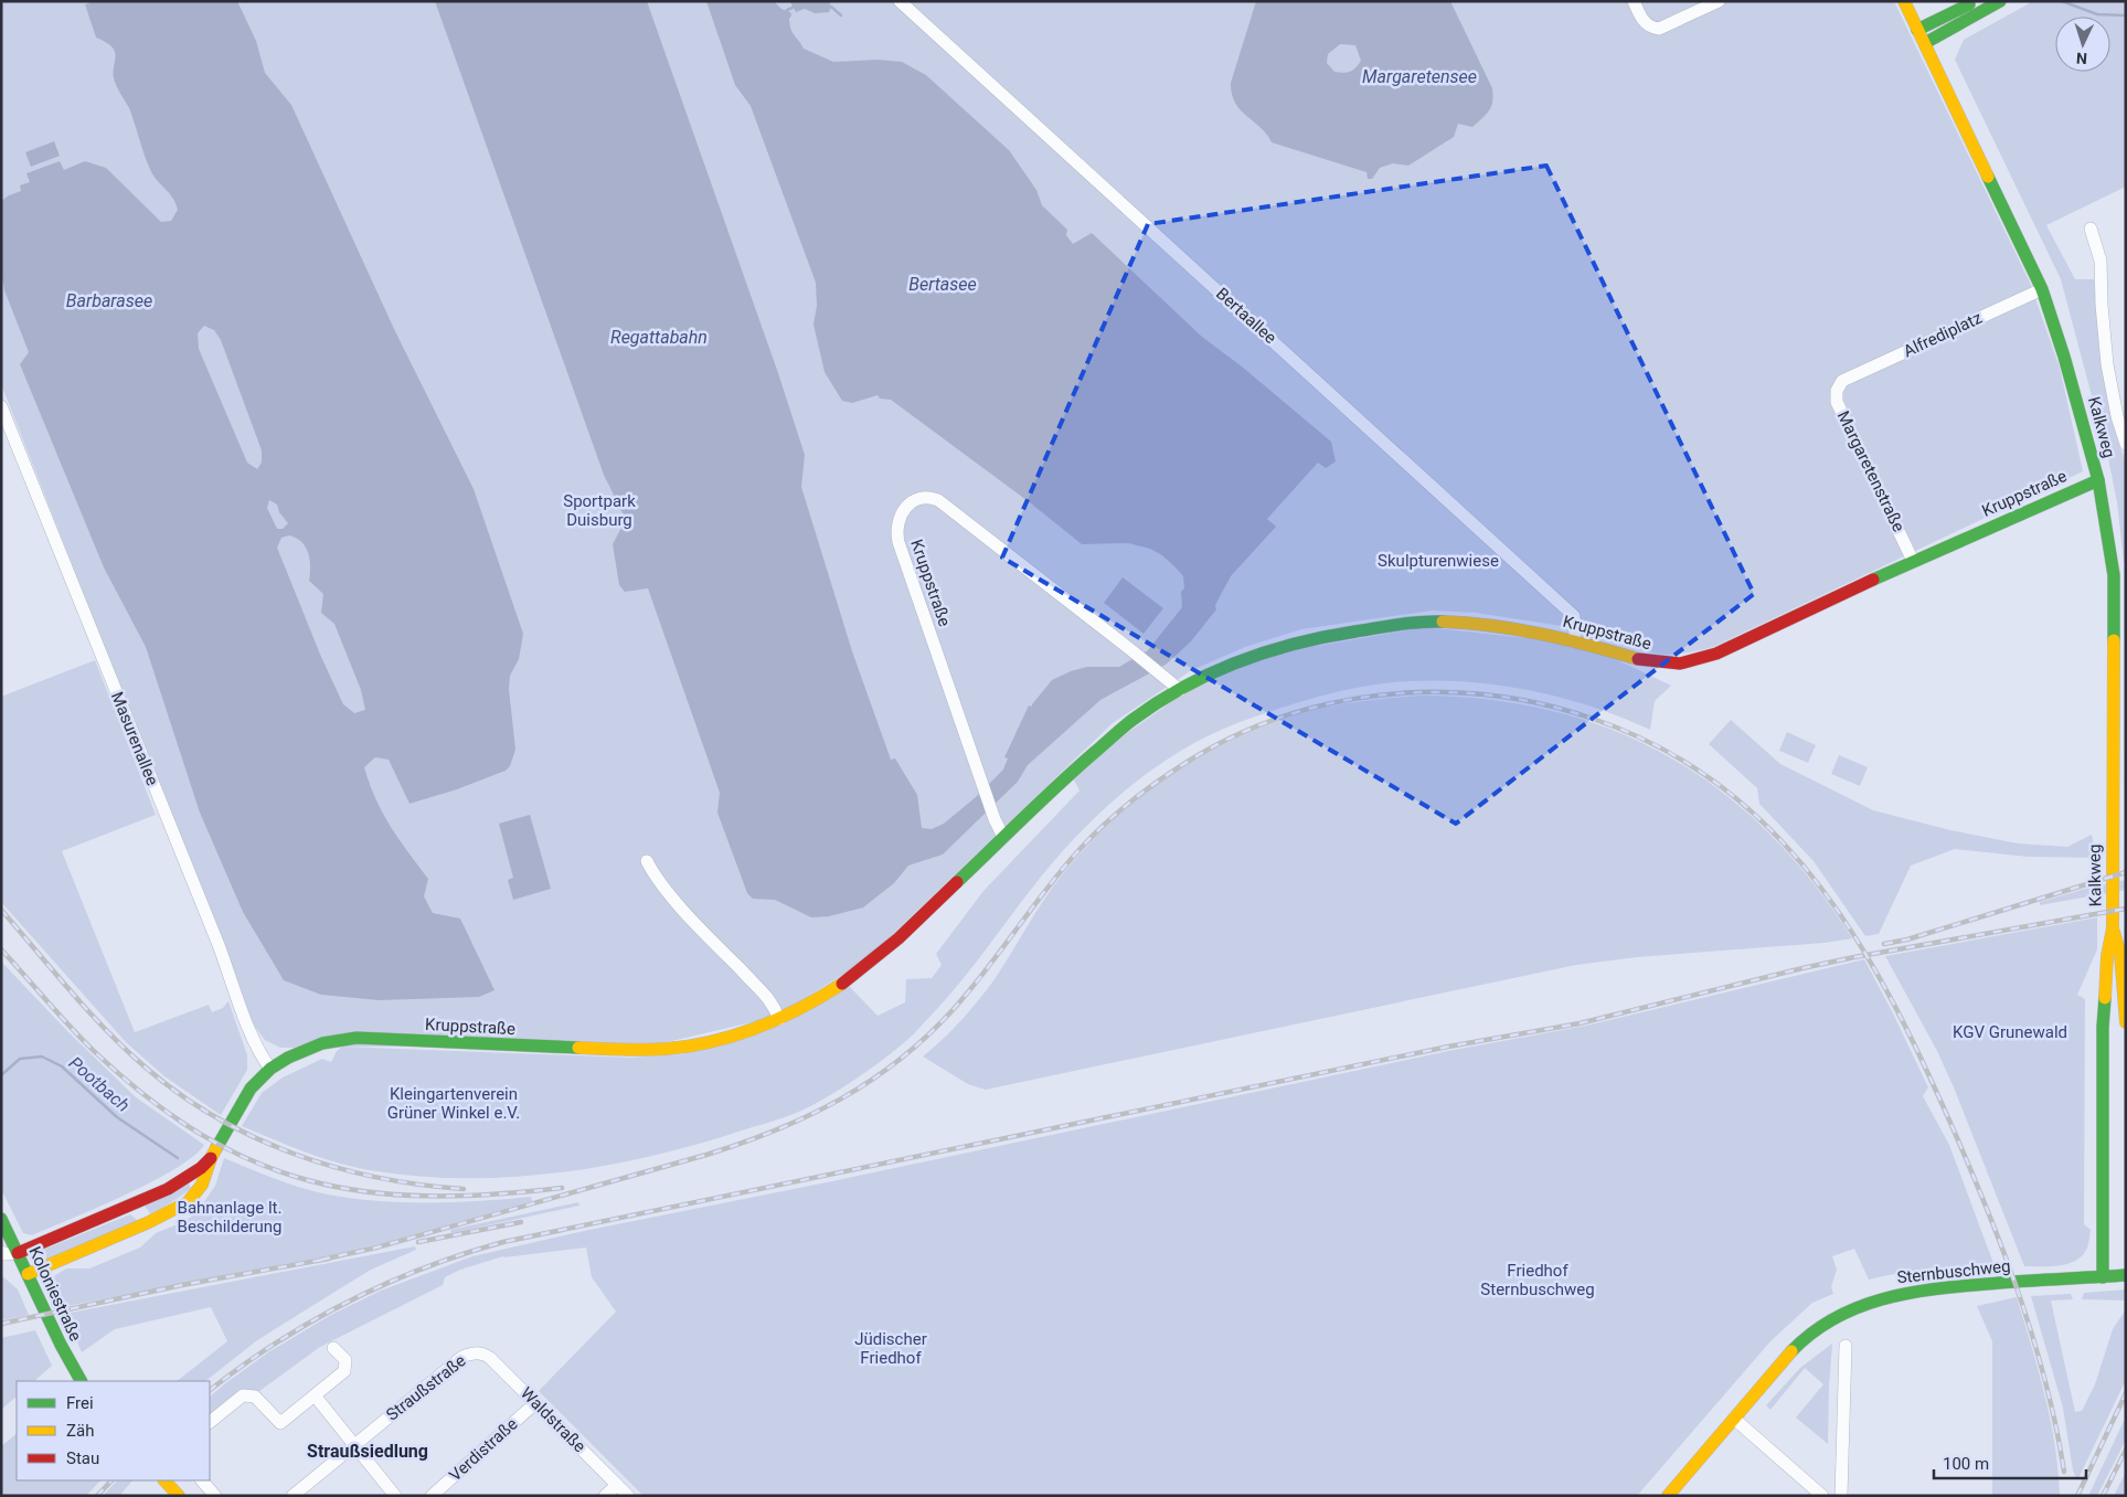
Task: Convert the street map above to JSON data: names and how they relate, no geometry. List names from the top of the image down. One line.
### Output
{"streets":{"street":["Bertaallee","Alfrediplatz","Kalkweg","Margaretenstraße","Kruppstraße","Masurenallee","Sternbuschweg","Koloniestraße","Straußstraße","Waldstraße","Verdistraße"]},"crossings":[["Bertaallee","Kruppstraße"],["Alfrediplatz","Kalkweg"],["Alfrediplatz","Margaretenstraße"],["Kalkweg","Kruppstraße"],["Kalkweg","Sternbuschweg"],["Margaretenstraße","Kruppstraße"],["Kruppstraße","Masurenallee"],["Kruppstraße","Koloniestraße"],["Straußstraße","Waldstraße"],["Waldstraße","Verdistraße"]],"districts":["Straußsiedlung"],"water":["Margaretensee","Bertasee","Barbarasee","Regattabahn","Pootbach"],"parks":["Sportpark Duisburg","Skulpturenwiese","KGV Grunewald","Kleingartenverein Grüner Winkel e.V.","Bahnanlage lt. Beschilderung","Friedhof Sternbuschweg","Jüdischer Friedhof"],"legend":["Frei","Zäh","Stau"],"scale_bar":"100 m","north":"bottom"}
